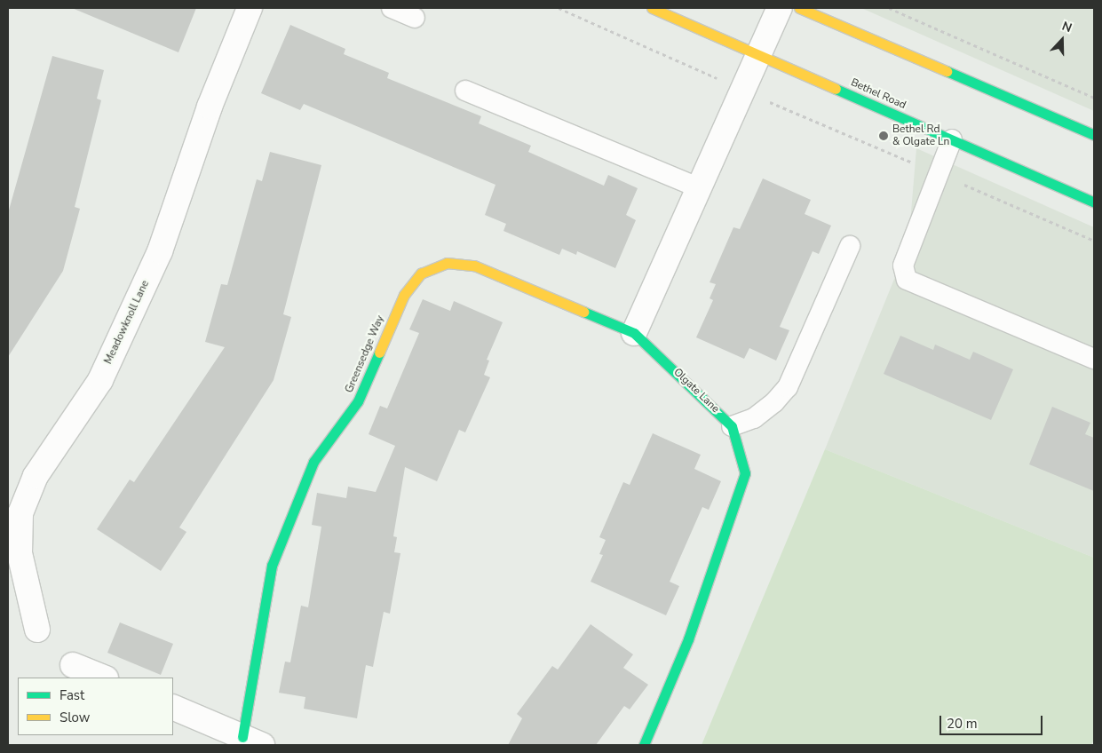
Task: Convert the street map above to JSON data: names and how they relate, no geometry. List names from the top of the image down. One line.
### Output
{"streets":{"street":["Bethel Road","Meadowknoll Lane","Greensedge Way","Olgate Lane"]},"crossings":[["Greensedge Way","Olgate Lane"]],"places":["Bethel Rd & Olgate Ln"],"legend":["Fast","Slow"],"scale_bar":"20 m","north":"top"}
